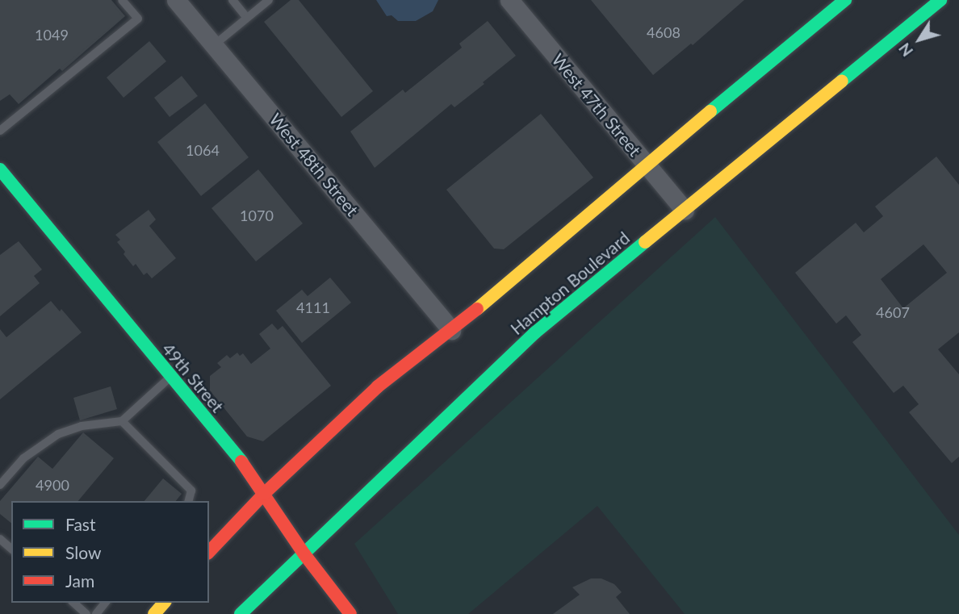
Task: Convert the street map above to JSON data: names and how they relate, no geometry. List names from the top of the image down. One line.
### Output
{"streets":{"main road":["Hampton Boulevard","49th Street"],"street":["West 47th Street","West 48th Street"]},"crossings":[["West 47th Street","Hampton Boulevard"],["Hampton Boulevard","49th Street"]],"house_numbers":["4608","1049","1064","1070","4111","4607","4900"],"legend":["Fast","Slow","Jam"],"north":"bottom left"}
